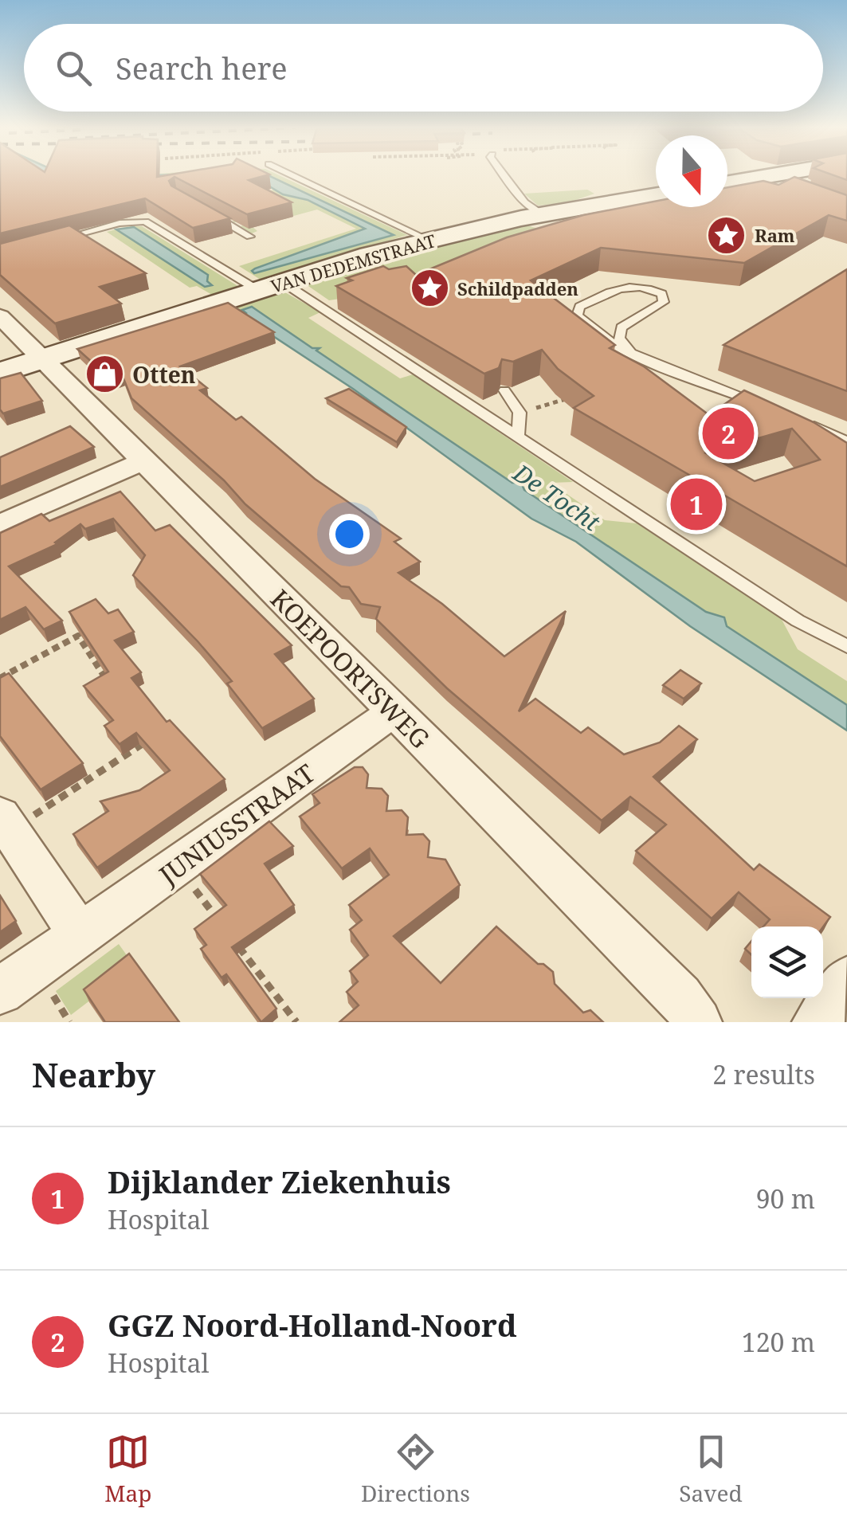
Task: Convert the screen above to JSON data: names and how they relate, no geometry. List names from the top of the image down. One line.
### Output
{"streets":{"street":["VAN DEDEMSTRAAT","KOEPOORTSWEG","JUNIUSSTRAAT"]},"crossings":[["VAN DEDEMSTRAAT","KOEPOORTSWEG"],["KOEPOORTSWEG","JUNIUSSTRAAT"]],"water":["De Tocht"],"places":{"place":["Ram","Schildpadden"],"shop":["Otten"]},"north":"bottom","page":{"search":"Search here","pins":["2","1"],"heading":["Nearby","2 results"],"list":[{"mark":"1","name":"Dijklander Ziekenhuis","note":"Hospital","value":"90 m"},{"mark":"2","name":"GGZ Noord-Holland-Noord","note":"Hospital","value":"120 m"}],"nav":["Map","Directions","Saved"]}}
